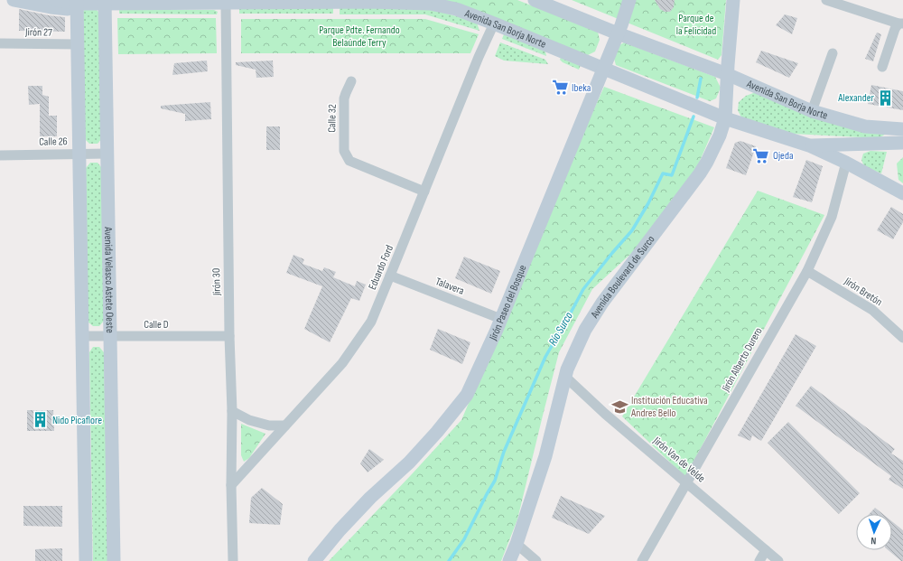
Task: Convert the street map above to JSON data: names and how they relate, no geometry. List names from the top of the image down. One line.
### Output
{"streets":{"street":["Avenida San Borja Norte","Jirón 27","Calle 32","Calle 26","Eduardo Ford","Avenida Boulevard de Surco","Avenida Velasco Astete Oeste","Jirón 30","Talavera","Jirón Bretón","Jirón Paseo del Bosque","Calle D","Jirón Alberto Durero","Jirón Van de Velde"]},"crossings":[["Avenida San Borja Norte","Eduardo Ford"],["Avenida San Borja Norte","Avenida Boulevard de Surco"],["Avenida San Borja Norte","Avenida Velasco Astete Oeste"],["Avenida San Borja Norte","Jirón 30"],["Avenida San Borja Norte","Jirón Paseo del Bosque"],["Avenida San Borja Norte","Jirón Alberto Durero"],["Calle 32","Eduardo Ford"],["Calle 26","Avenida Velasco Astete Oeste"],["Eduardo Ford","Jirón 30"],["Eduardo Ford","Talavera"],["Avenida Boulevard de Surco","Jirón Van de Velde"],["Avenida Velasco Astete Oeste","Calle D"],["Jirón 30","Calle D"],["Talavera","Jirón Paseo del Bosque"],["Jirón Bretón","Jirón Alberto Durero"],["Jirón Alberto Durero","Jirón Van de Velde"]],"water":["Río Surco"],"parks":["Parque de la Felicidad","Parque Pdte. Fernando Belaúnde Terry"],"places":{"supermarket":["Ibeka","Ojeda"],"building":["Alexander","Nido Picaflore"],"school or university":["Institución Educativa Andres Bello"]},"north":"bottom"}
